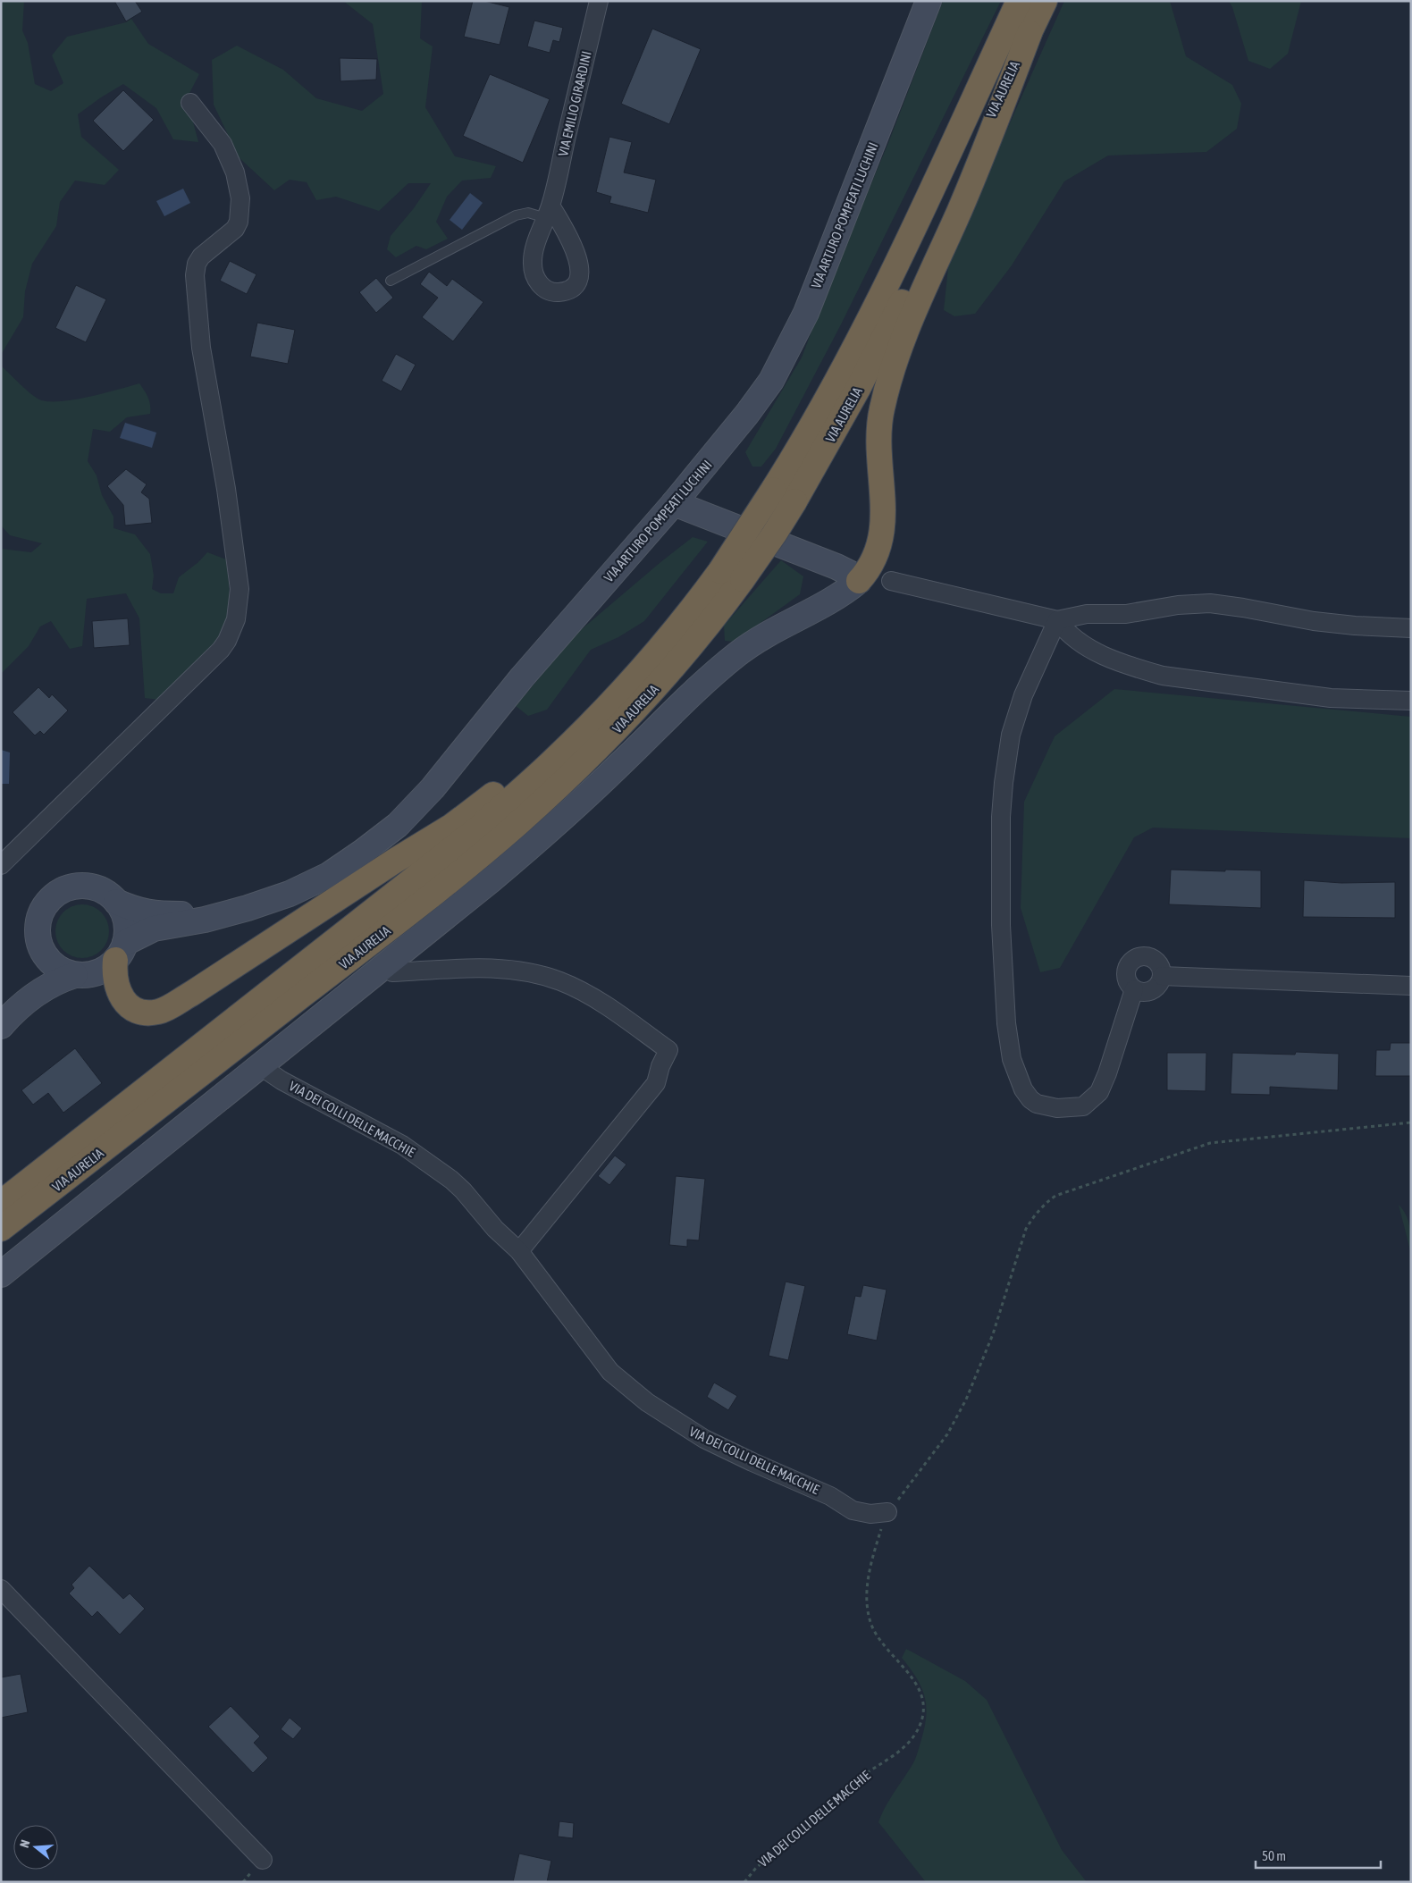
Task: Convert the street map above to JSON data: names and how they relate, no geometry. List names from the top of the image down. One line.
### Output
{"streets":{"highway":["VIA AURELIA"],"street":["VIA EMILIO GIRARDINI","VIA ARTURO POMPEATI LUCHINI","VIA DEI COLLI DELLE MACCHIE"]},"scale_bar":"50 m","north":"left"}
